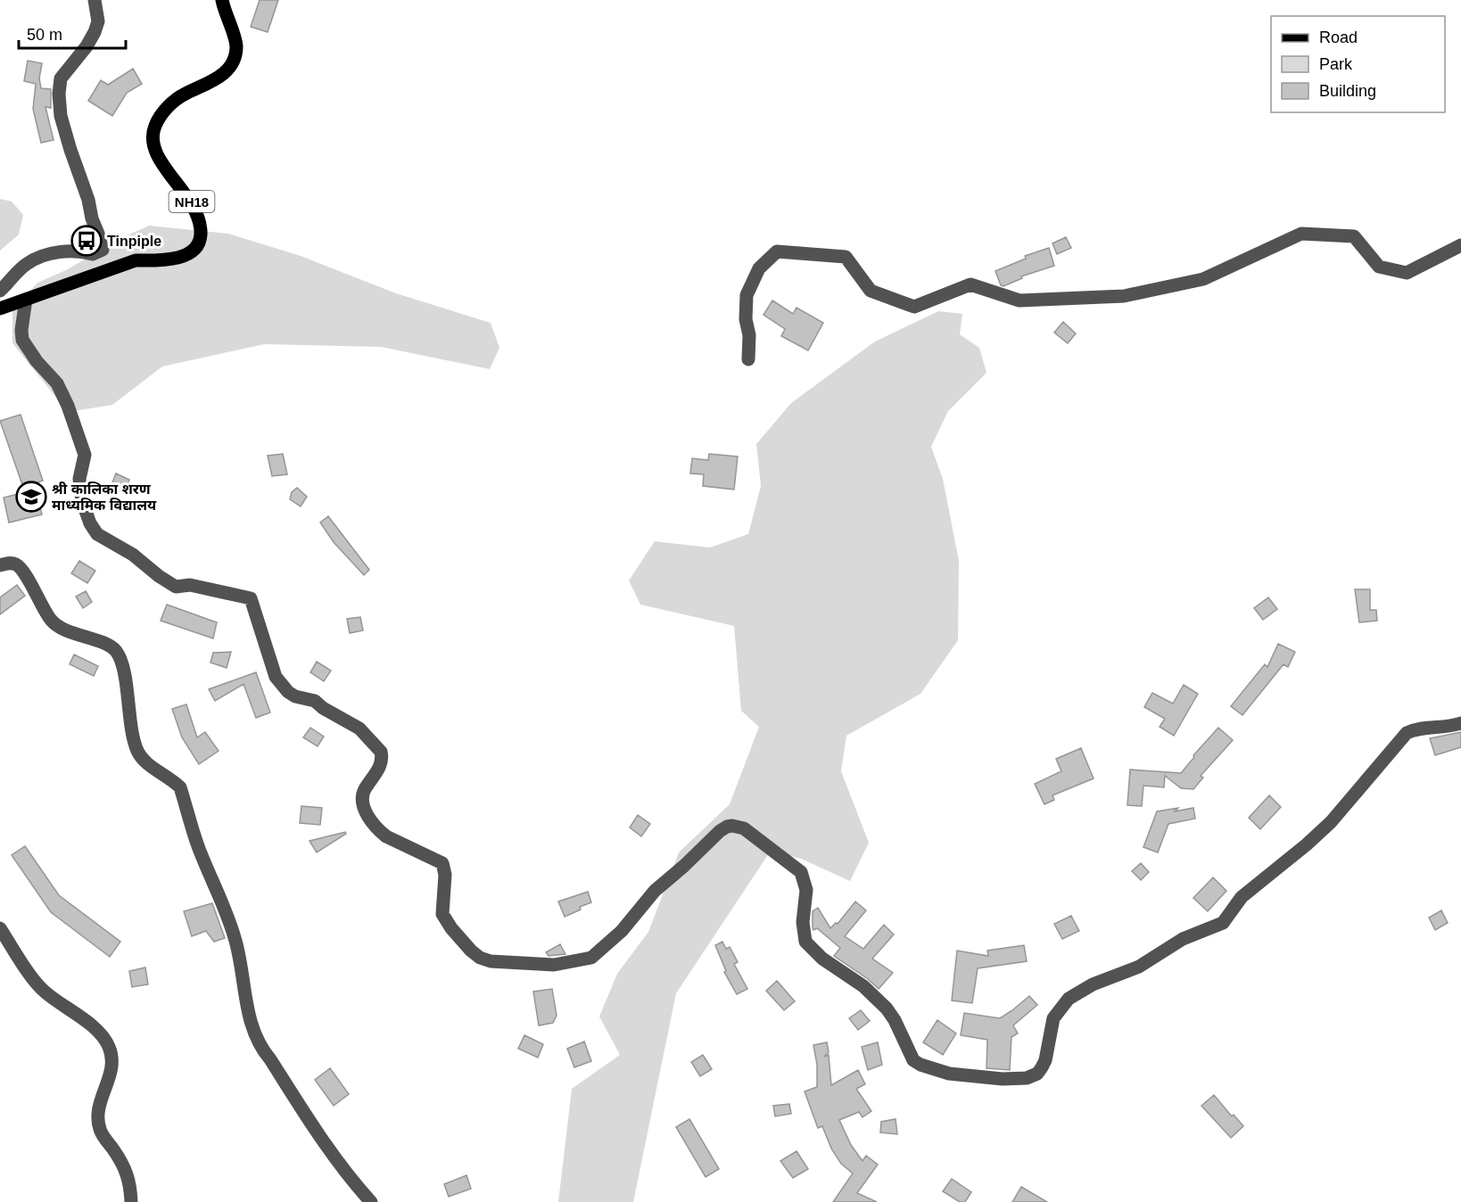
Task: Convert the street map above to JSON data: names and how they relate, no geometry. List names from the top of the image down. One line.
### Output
{"streets":{"main road":["NH18"]},"places":{"bus stop":["Tinpiple"],"school or university":["श्री कालिका शरण माध्यमिक विद्यालय"]},"legend":["Road","Park","Building"],"scale_bar":"50 m"}
